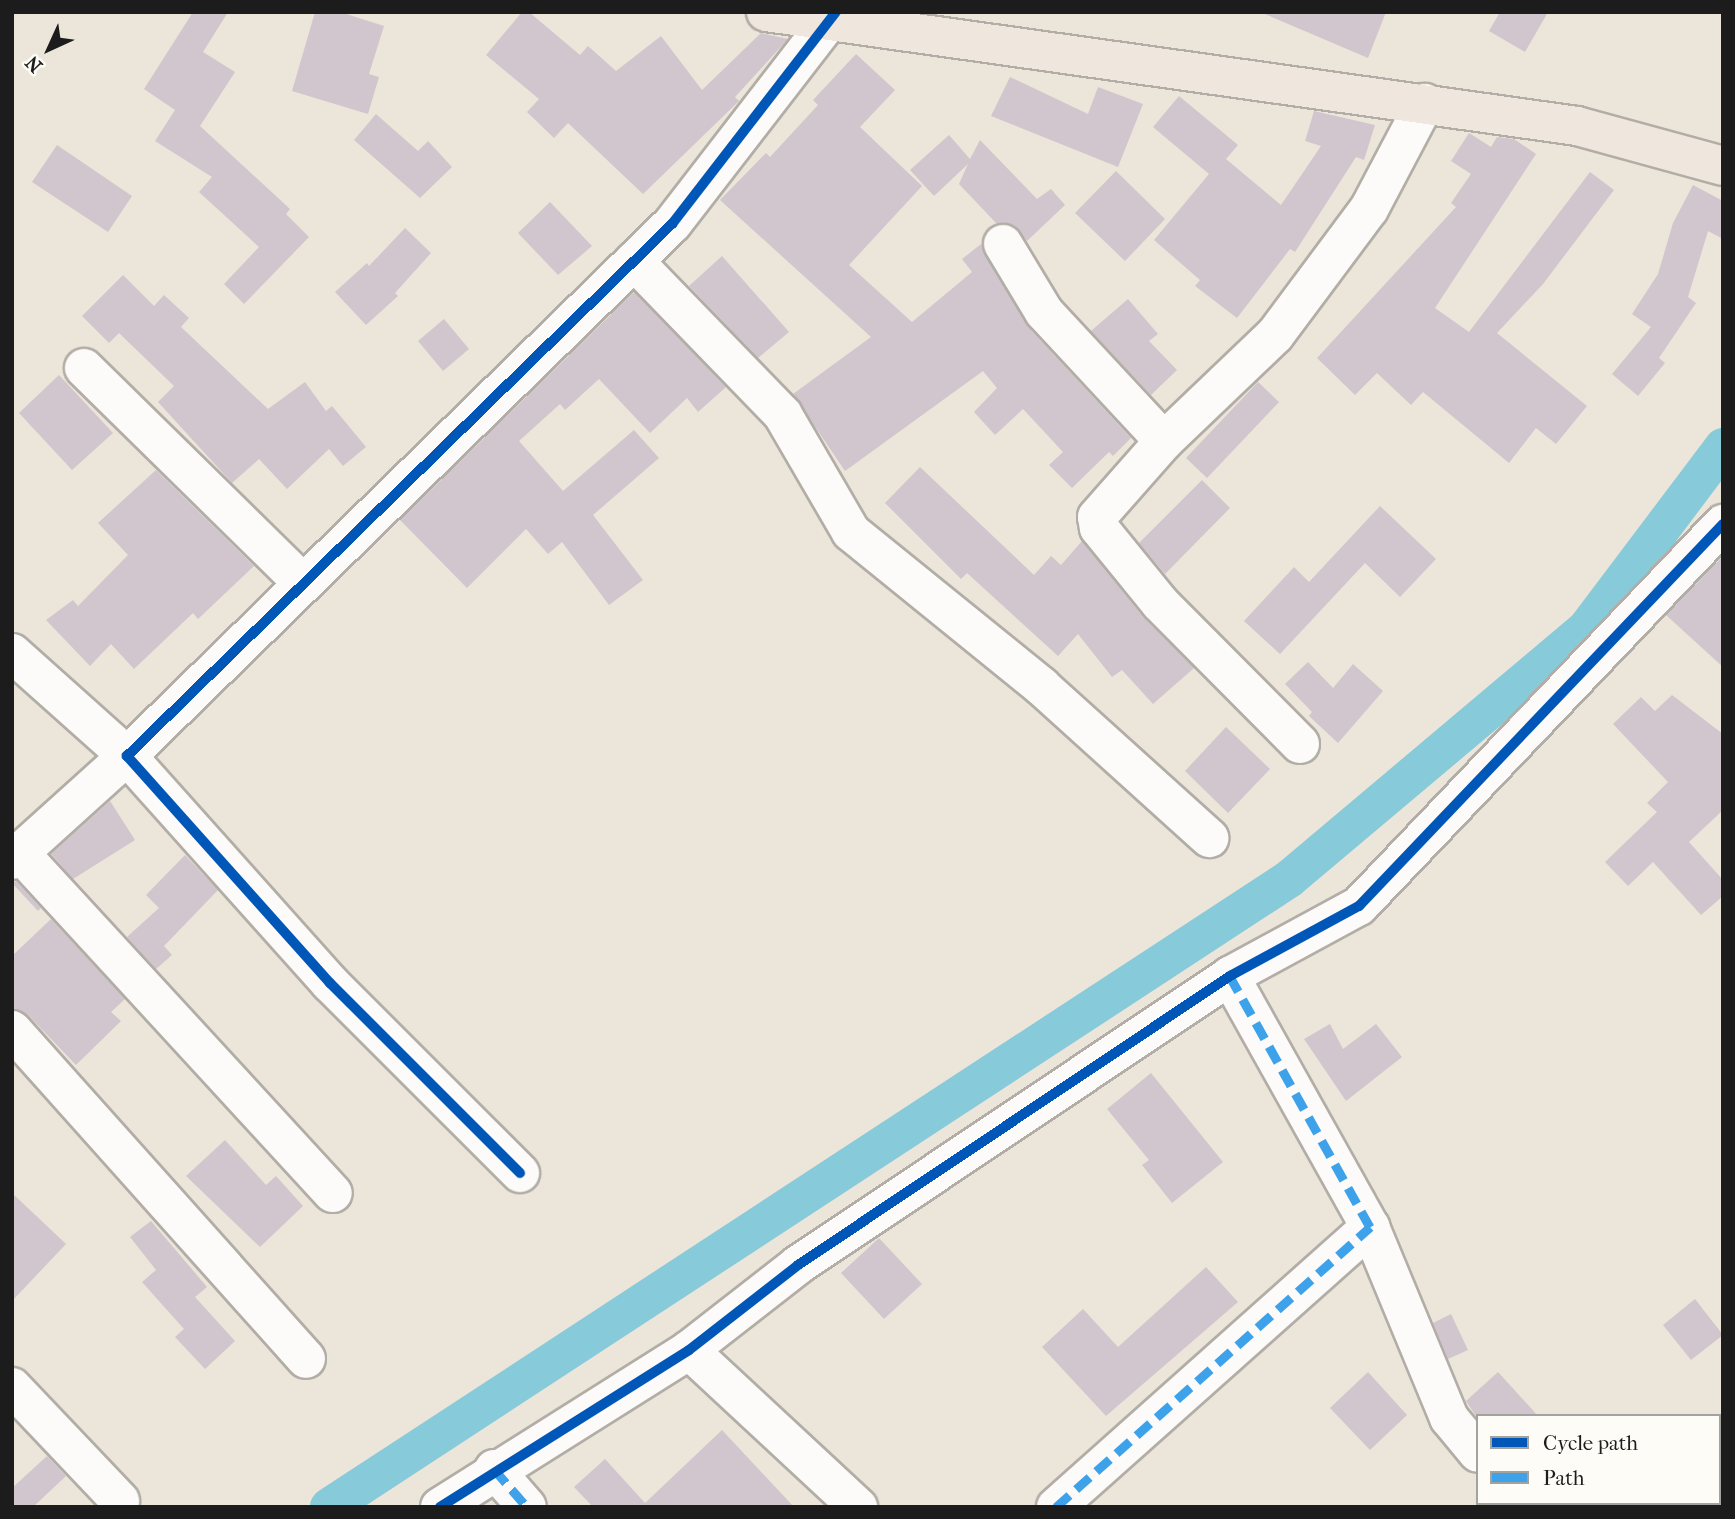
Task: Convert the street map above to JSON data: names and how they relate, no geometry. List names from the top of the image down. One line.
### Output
{"legend":["Cycle path","Path"],"north":"bottom left"}
